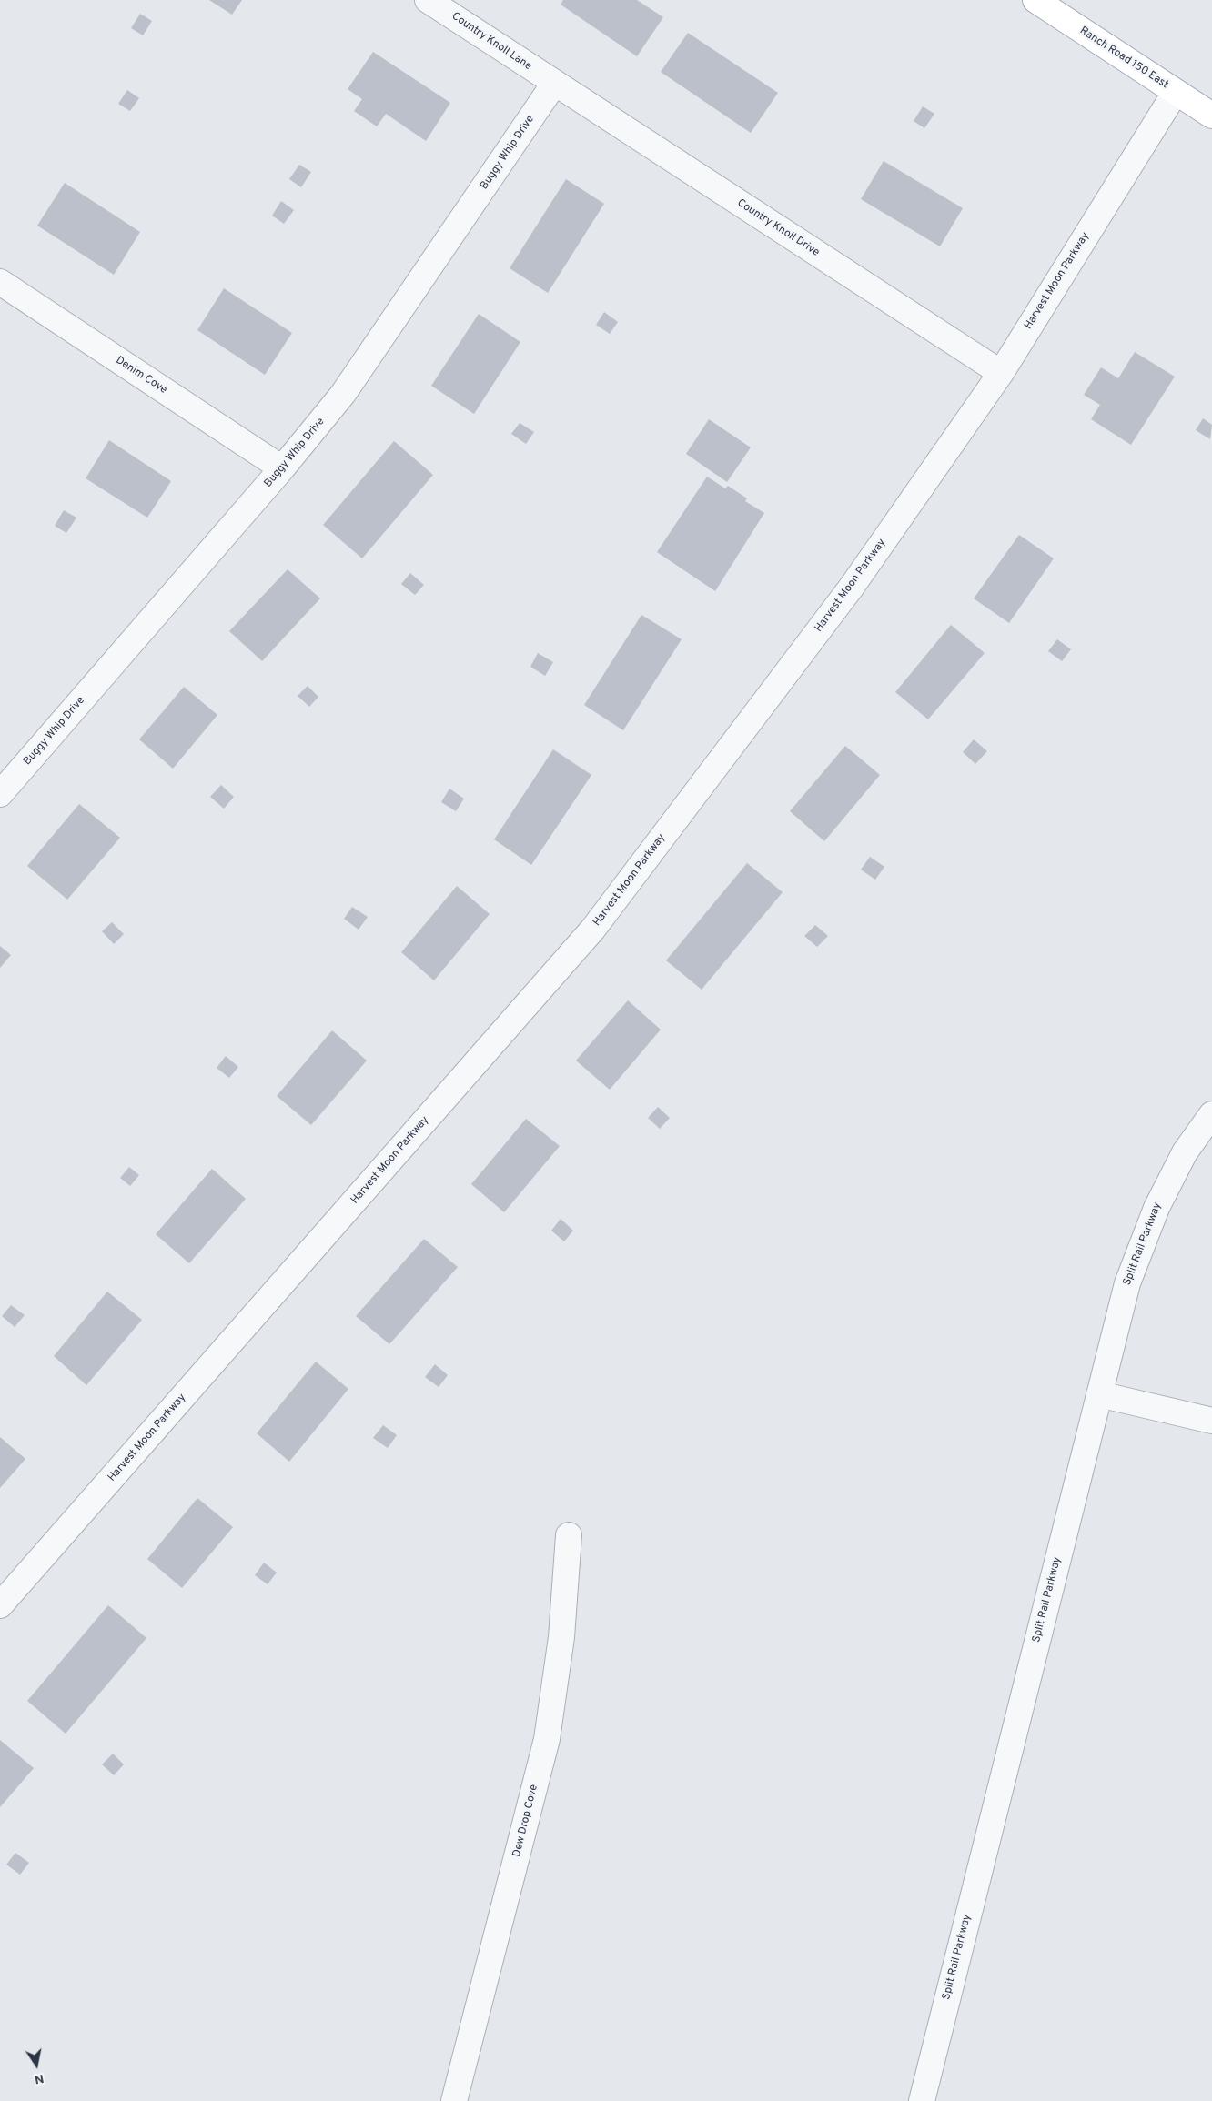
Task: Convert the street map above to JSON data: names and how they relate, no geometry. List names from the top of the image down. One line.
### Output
{"streets":{"main road":["Ranch Road 150 East"],"street":["Country Knoll Lane","Buggy Whip Drive","Country Knoll Drive","Harvest Moon Parkway","Denim Cove","Split Rail Parkway","Dew Drop Cove"]},"crossings":[["Country Knoll Lane","Buggy Whip Drive"],["Country Knoll Lane","Country Knoll Drive"],["Ranch Road 150 East","Harvest Moon Parkway"],["Buggy Whip Drive","Country Knoll Drive"],["Buggy Whip Drive","Denim Cove"],["Country Knoll Drive","Harvest Moon Parkway"]],"north":"bottom"}
